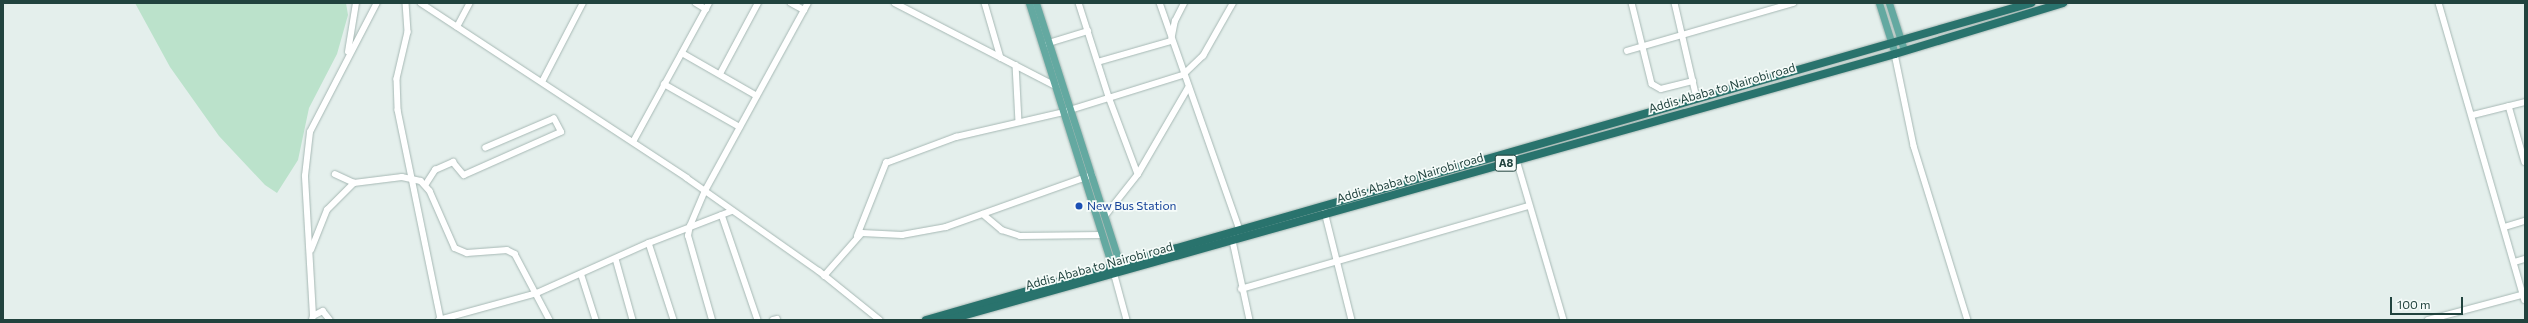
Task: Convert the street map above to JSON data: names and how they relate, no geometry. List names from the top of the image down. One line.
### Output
{"streets":{"highway":["Addis Ababa to Nairobi road","A8"]},"places":["New Bus Station"],"scale_bar":"100 m"}
